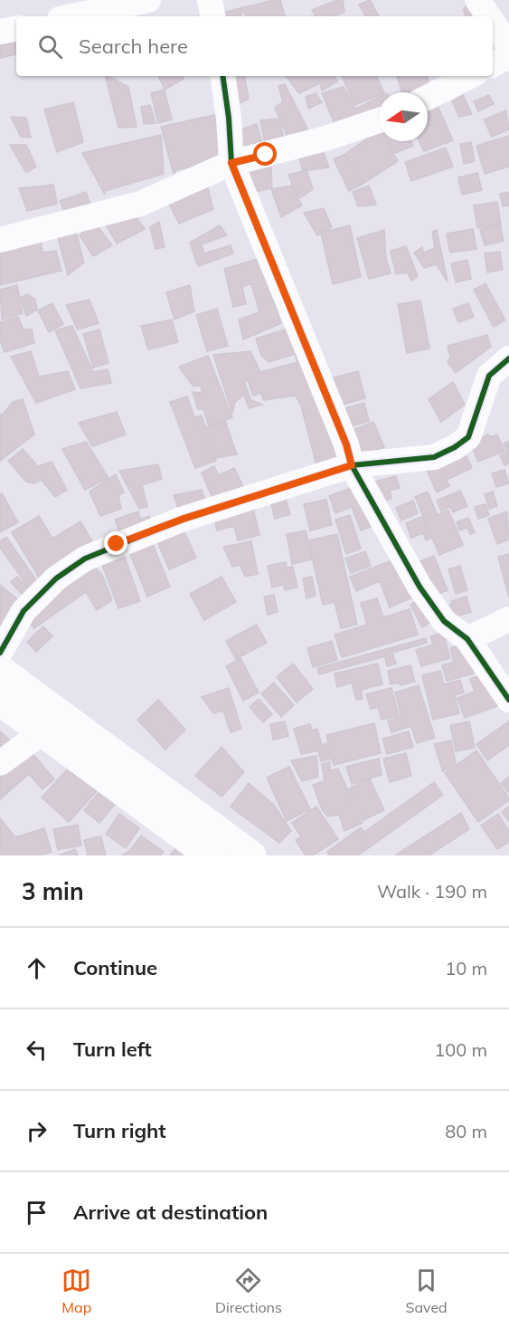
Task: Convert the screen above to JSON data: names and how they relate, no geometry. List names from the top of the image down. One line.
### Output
{"north":"left","page":{"search":"Search here","heading":["3 min","Walk · 190 m"],"list":[["Continue","10 m"],["Turn left","100 m"],["Turn right","80 m"],"Arrive at destination"],"nav":["Map","Directions","Saved"]}}
